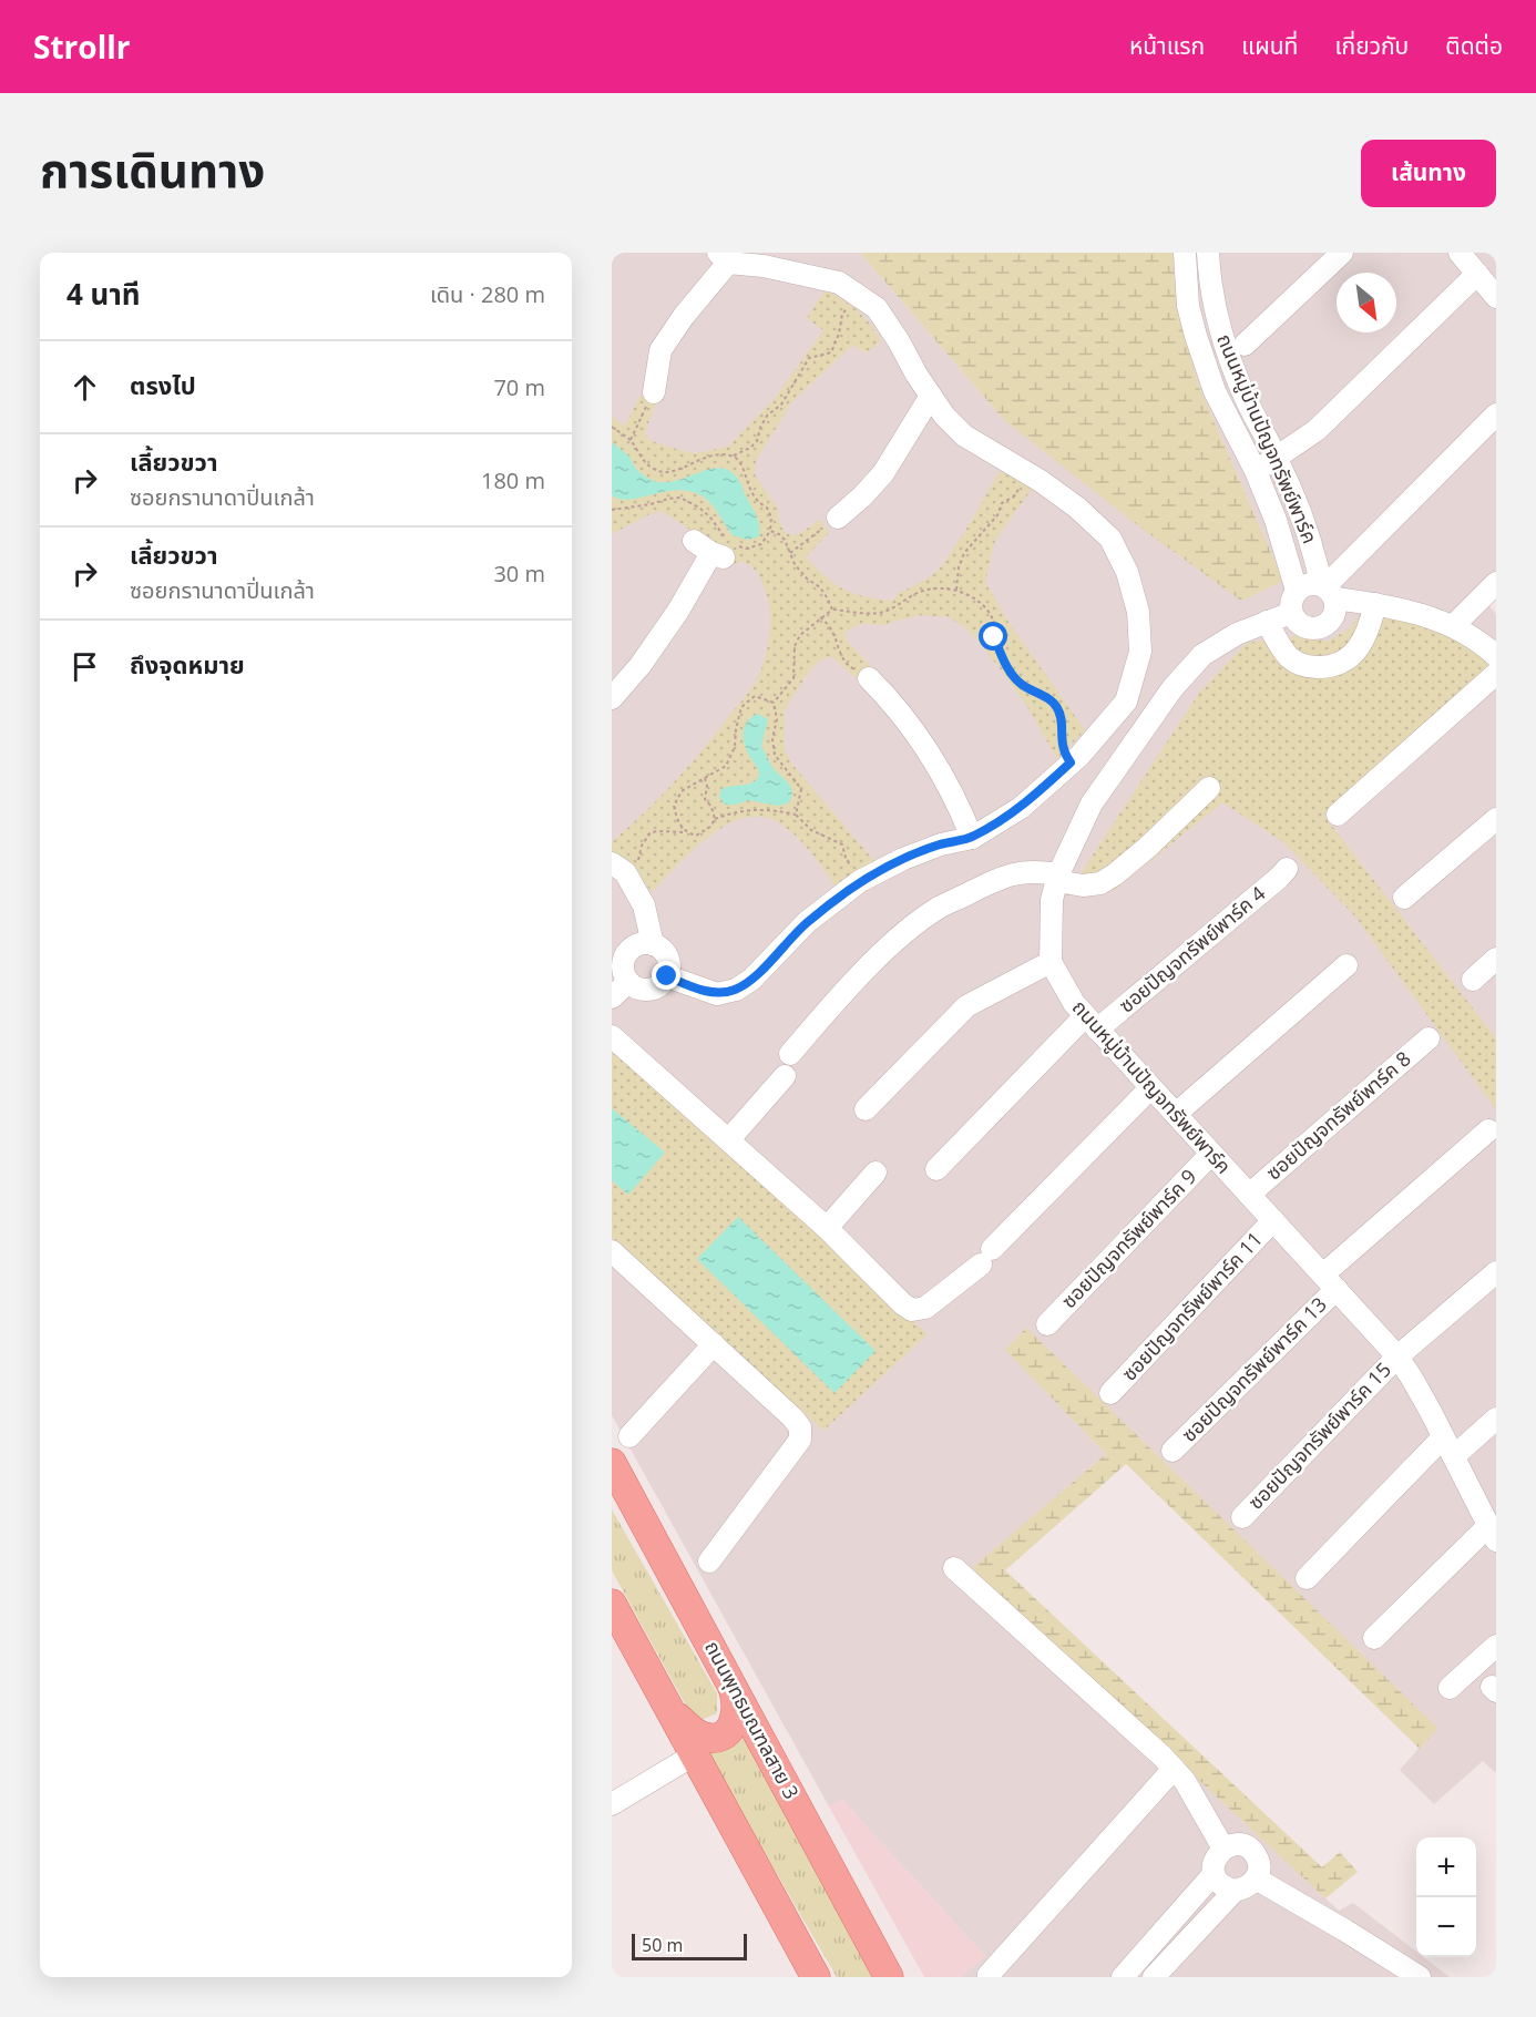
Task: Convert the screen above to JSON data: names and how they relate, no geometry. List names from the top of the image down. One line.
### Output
{"streets":{"main road":["ถนนพุทธมณฑลสาย 3"],"street":["ถนนหมู่บ้านปัญจทรัพย์พาร์ค","ซอยปัญจทรัพย์พาร์ค 4","ซอยปัญจทรัพย์พาร์ค 8","ซอยปัญจทรัพย์พาร์ค 9","ซอยปัญจทรัพย์พาร์ค 11","ซอยปัญจทรัพย์พาร์ค 13","ซอยปัญจทรัพย์พาร์ค 15"]},"crossings":[["ถนนหมู่บ้านปัญจทรัพย์พาร์ค","ซอยปัญจทรัพย์พาร์ค 4"],["ถนนหมู่บ้านปัญจทรัพย์พาร์ค","ซอยปัญจทรัพย์พาร์ค 8"],["ถนนหมู่บ้านปัญจทรัพย์พาร์ค","ซอยปัญจทรัพย์พาร์ค 9"],["ถนนหมู่บ้านปัญจทรัพย์พาร์ค","ซอยปัญจทรัพย์พาร์ค 11"],["ถนนหมู่บ้านปัญจทรัพย์พาร์ค","ซอยปัญจทรัพย์พาร์ค 13"],["ถนนหมู่บ้านปัญจทรัพย์พาร์ค","ซอยปัญจทรัพย์พาร์ค 15"]],"scale_bar":"50 m","north":"bottom right","page":{"header":"Strollr","nav":["หน้าแรก","แผนที่","เกี่ยวกับ","ติดต่อ"],"title":"การเดินทาง","buttons":"เส้นทาง","heading":["4 นาที","เดิน · 280 m"],"list":[["ตรงไป","70 m"],["เลี้ยวขวา","ซอยกรานาดาปิ่นเกล้า","180 m"],["เลี้ยวขวา","ซอยกรานาดาปิ่นเกล้า","30 m"],"ถึงจุดหมาย"],"map_buttons":["+","−"],"scale":"50 m"}}
